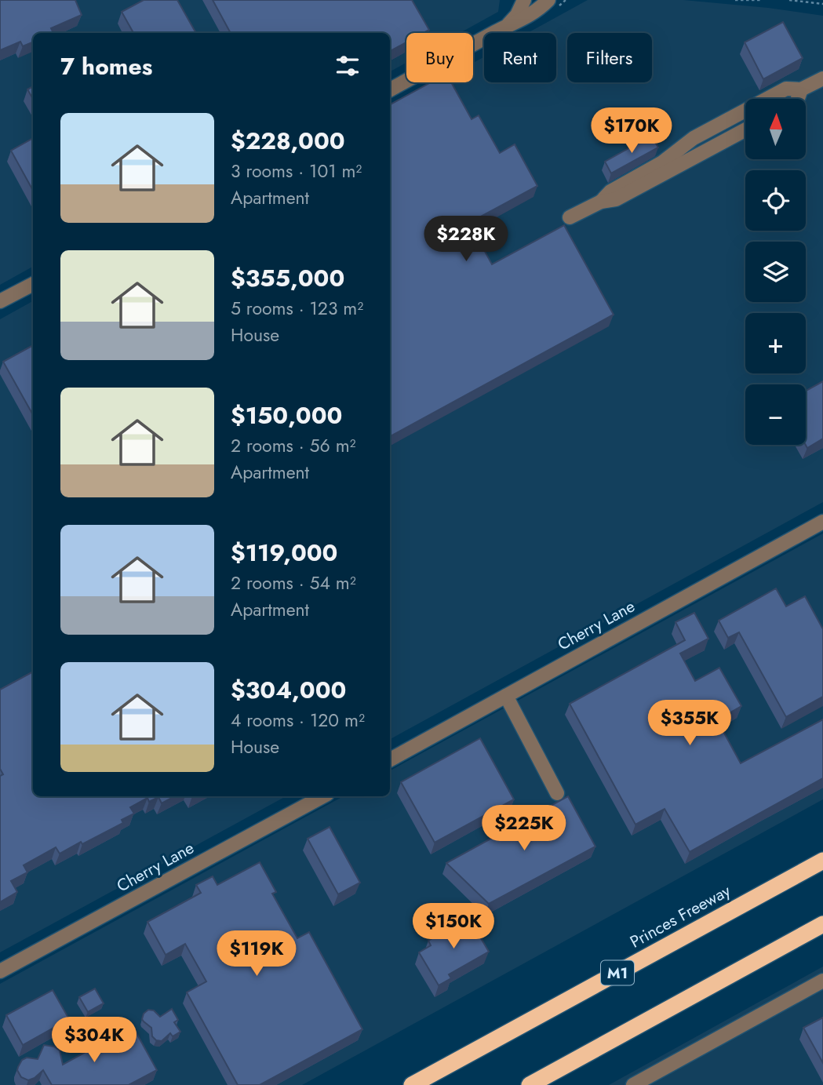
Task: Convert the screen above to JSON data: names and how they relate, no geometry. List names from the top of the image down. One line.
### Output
{"streets":{"highway":["Princes Freeway","M1"],"street":["Cherry Lane"]},"north":"top","page":{"chip":["Buy","Rent","Filters"],"heading":"7 homes","map_buttons":["+","−"],"list":[{"name":"$228,000","note":"3 rooms · 101 m² · Apartment"},{"name":"$355,000","note":"5 rooms · 123 m² · House"},{"name":"$150,000","note":"2 rooms · 56 m² · Apartment"},{"name":"$119,000","note":"2 rooms · 54 m² · Apartment"},{"name":"$304,000","note":"4 rooms · 120 m² · House"}],"price":["$170K","$228K","$355K","$225K","$150K","$119K","$304K"]}}
